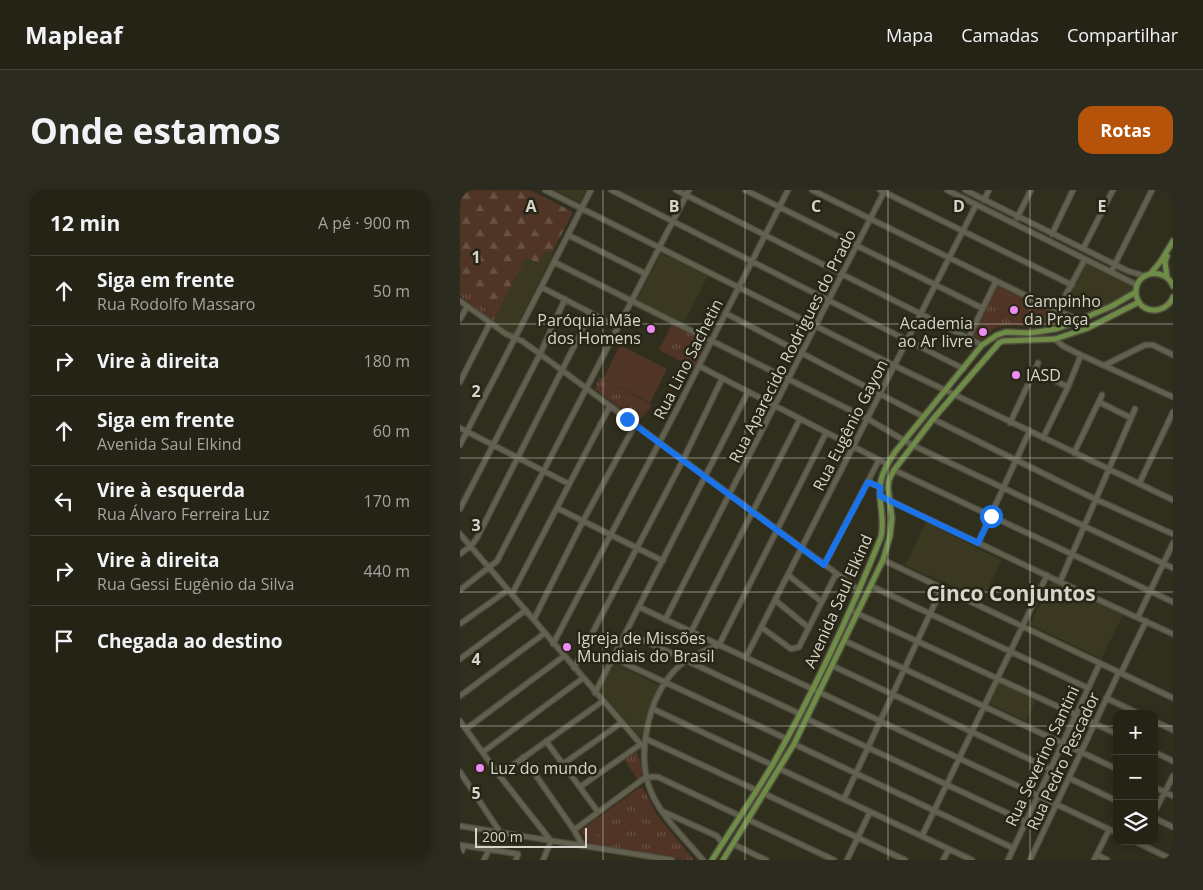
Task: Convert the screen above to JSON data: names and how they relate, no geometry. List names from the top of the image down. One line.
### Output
{"streets":{"main road":["Avenida Saul Elkind"],"street":["Rua Aparecido Rodrigues do Prado","Rua Lino Sachetin","Rua Eugênio Gayon","Rua Severino Santini","Rua Pedro Pescador"]},"districts":["Cinco Conjuntos"],"places":["Campinho da Praça","Paróquia Mãe dos Homens","Academia ao Ar livre","IASD","Igreja de Missões Mundiais do Brasil","Luz do mundo"],"scale_bar":"200 m","page":{"header":"Mapleaf","nav":["Mapa","Camadas","Compartilhar"],"buttons":"Rotas","title":"Onde estamos","heading":["12 min","A pé · 900 m"],"list":[["Siga em frente","Rua Rodolfo Massaro","50 m"],["Vire à direita","180 m"],["Siga em frente","Avenida Saul Elkind","60 m"],["Vire à esquerda","Rua Álvaro Ferreira Luz","170 m"],["Vire à direita","Rua Gessi Eugênio da Silva","440 m"],"Chegada ao destino"],"map_buttons":["+","−"],"scale":"200 m"},"grid":{"columns":["A","B","C","D","E"],"rows":["1","2","3","4","5"]}}
